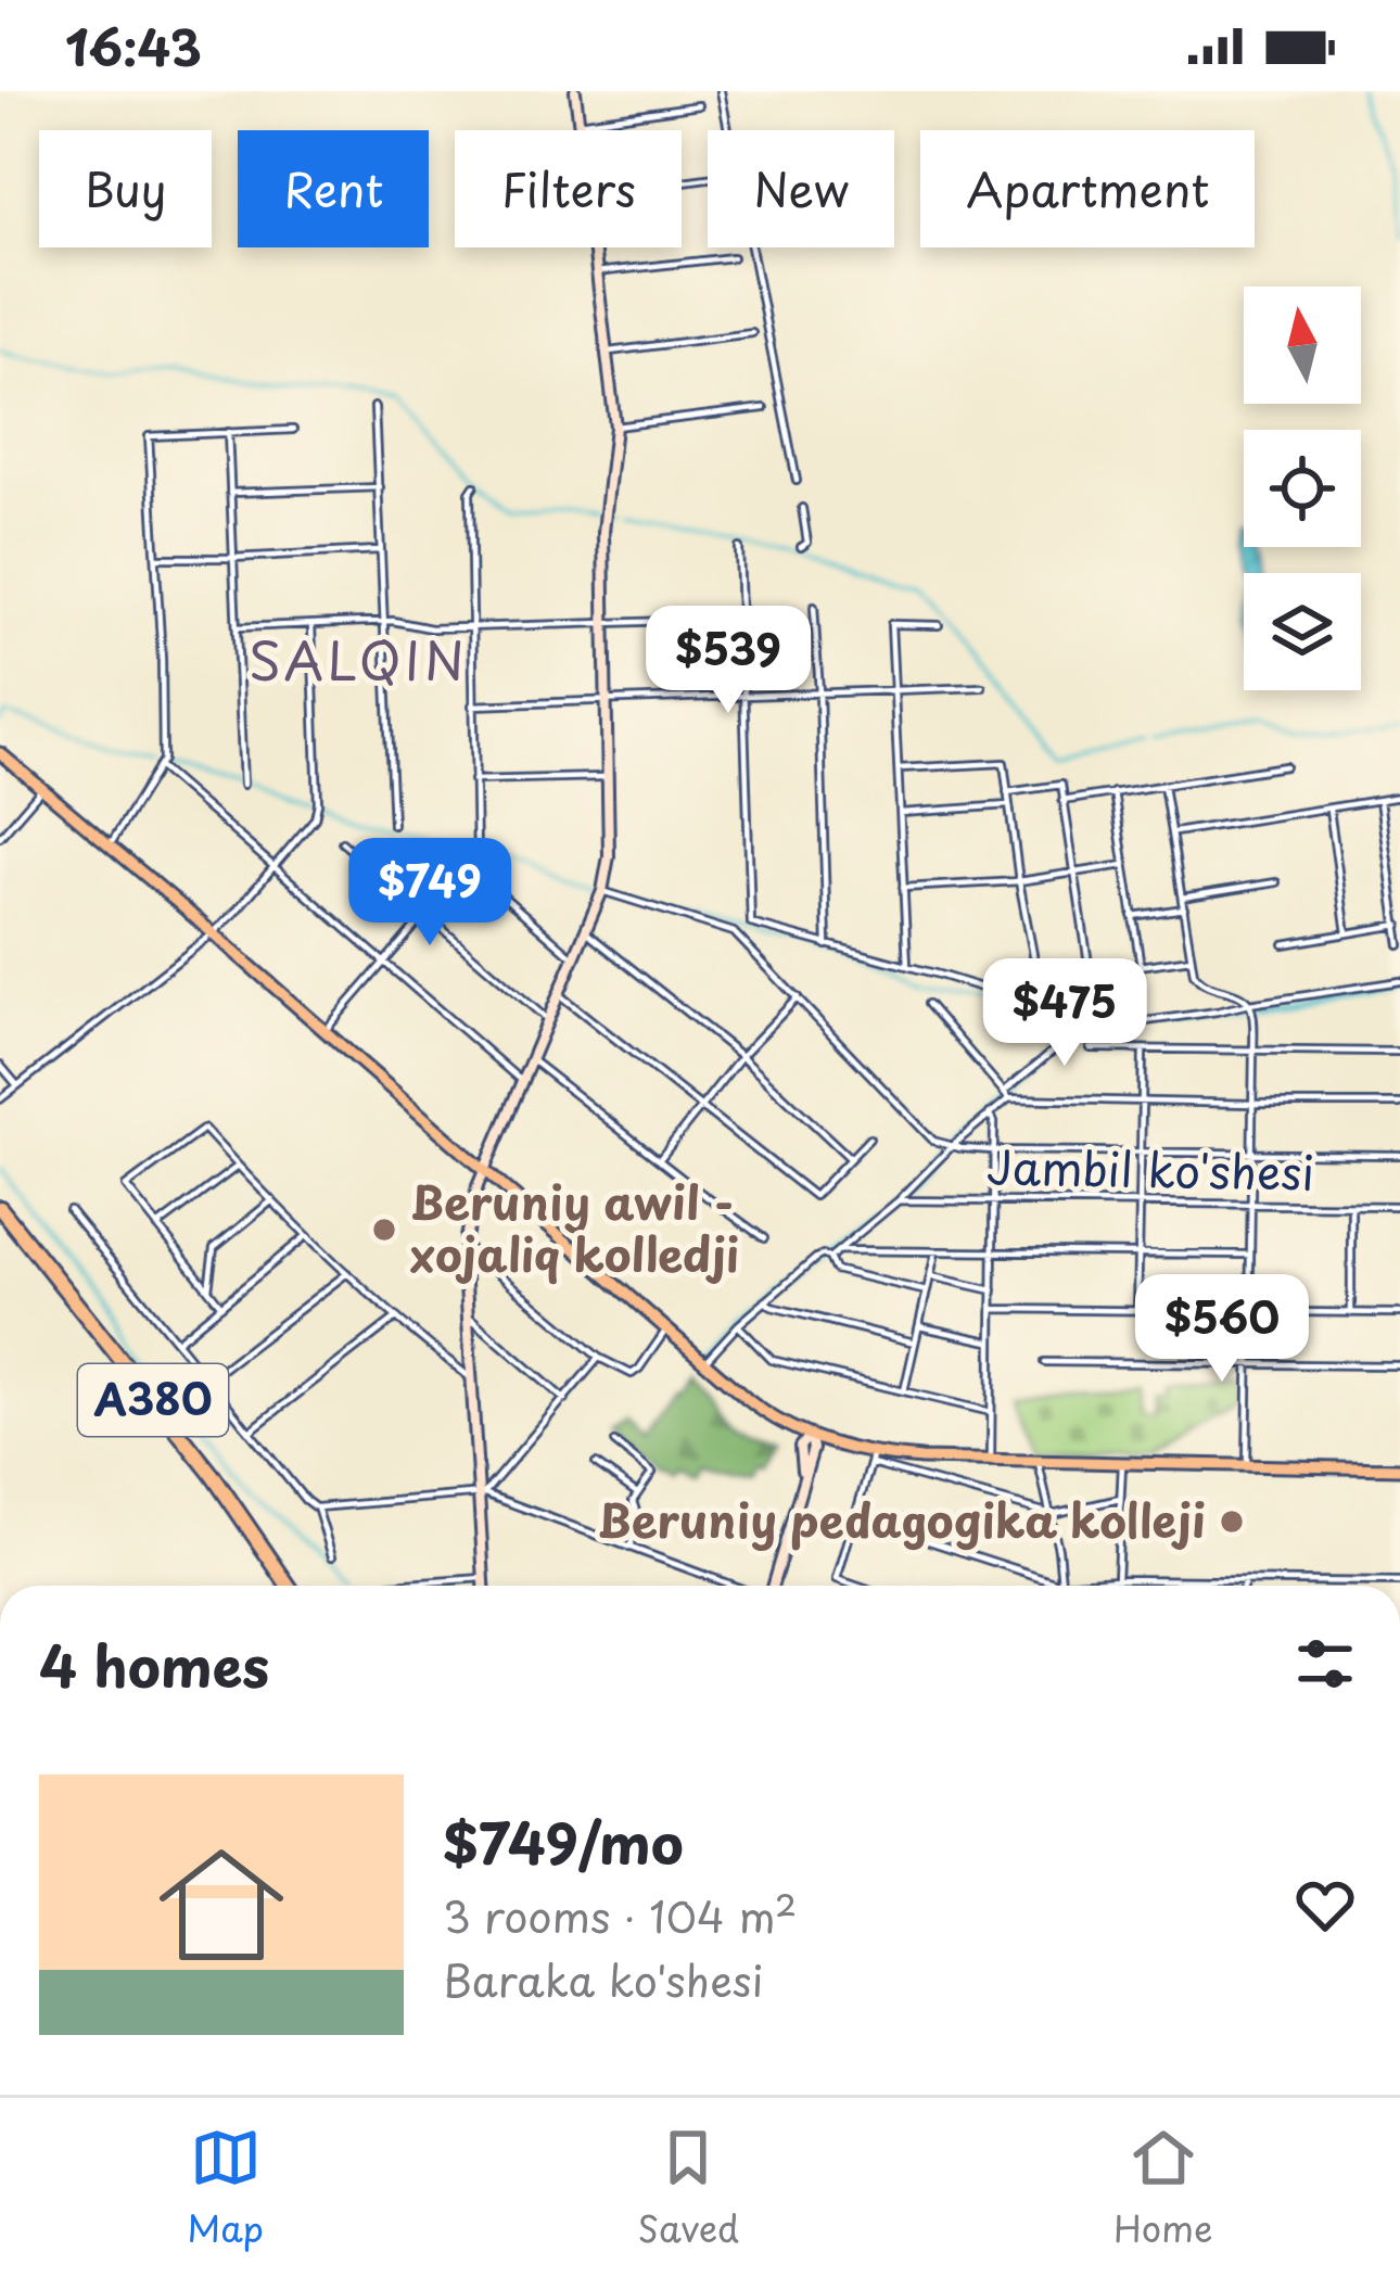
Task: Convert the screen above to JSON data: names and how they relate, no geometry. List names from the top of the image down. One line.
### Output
{"streets":{"highway":["A380"],"street":["Jambil ko'shesi"]},"districts":["SALQIN"],"places":["Beruniy awil - xojaliq kolledji","Beruniy pedagogika kolleji"],"north":"top","page":{"status":"16:43","chip":["Buy","Rent","Filters","New","Apartment"],"price":["$539","$749","$475","$560"],"heading":"4 homes","list":[{"name":"$749/mo","note":"3 rooms · 104 m² · Baraka ko'shesi"}],"tabs":["Map","Saved","Home"]}}
